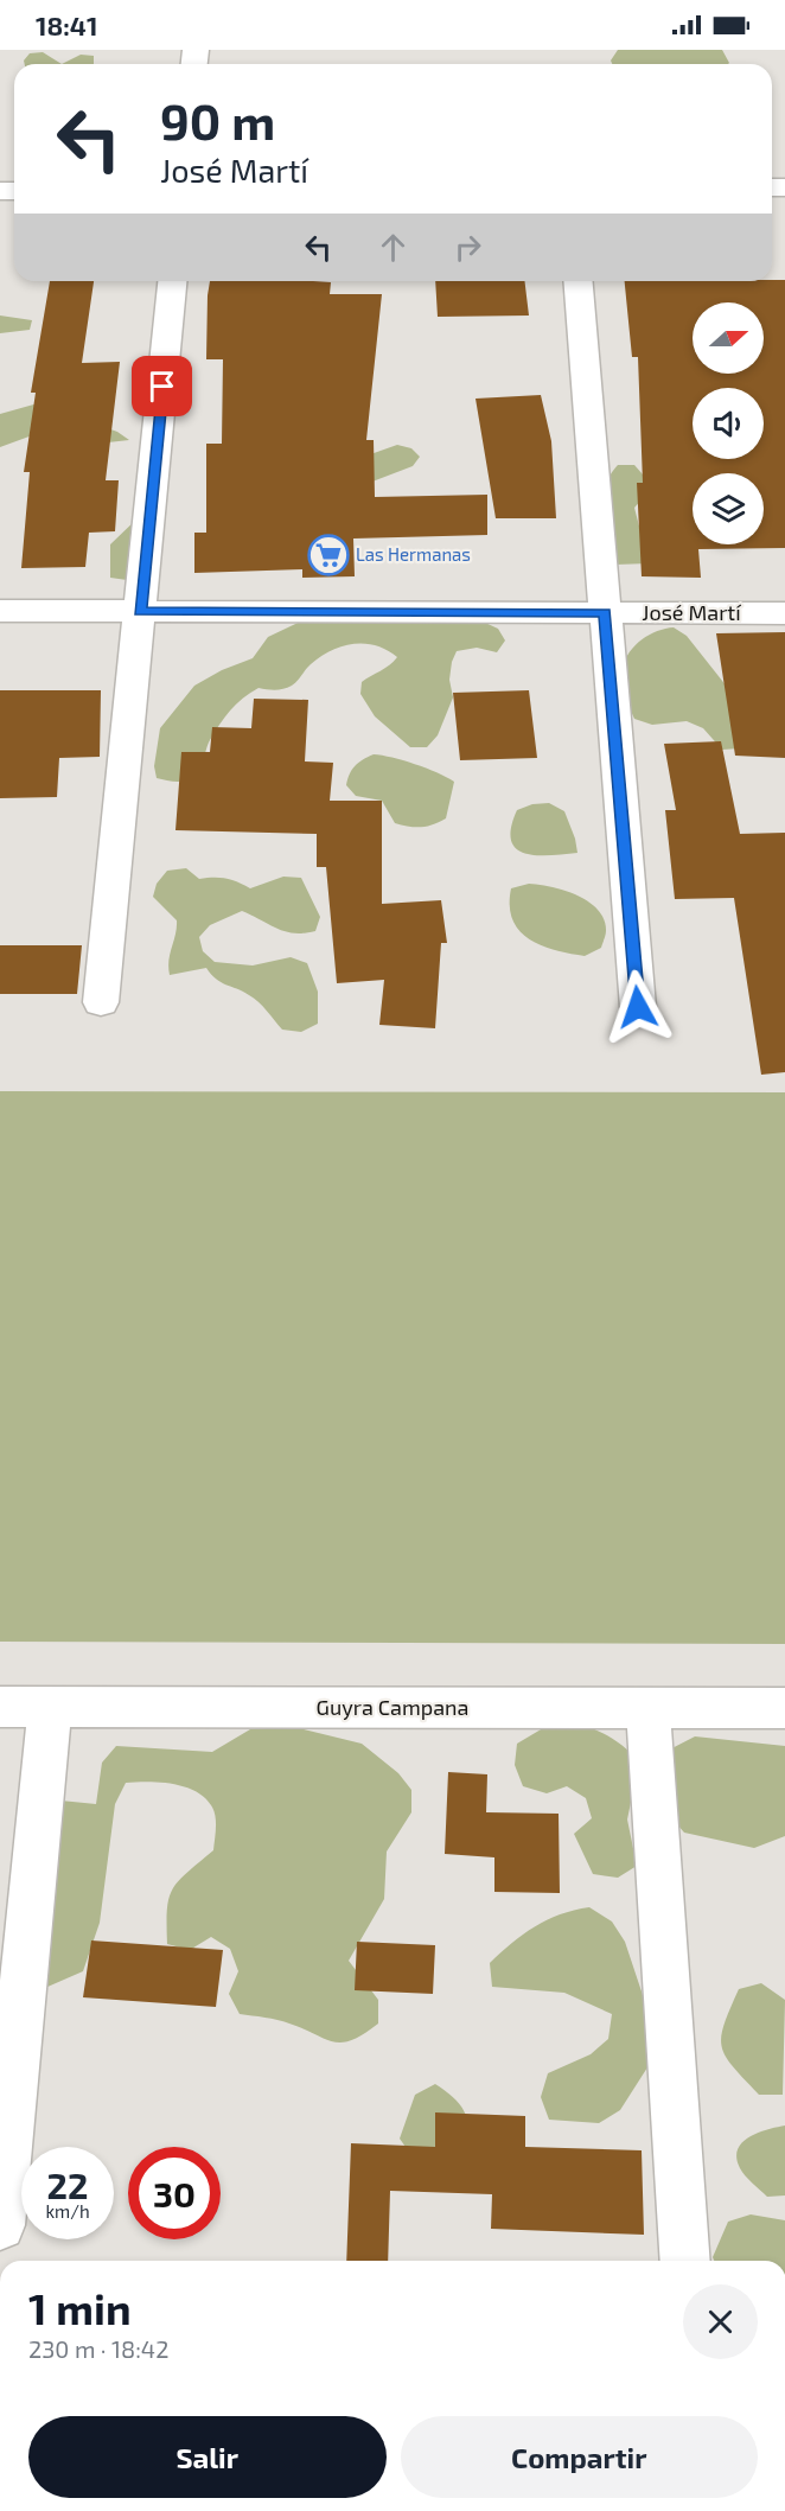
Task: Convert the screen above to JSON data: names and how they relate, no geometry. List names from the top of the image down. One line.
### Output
{"streets":{"street":["José Martí","Guyra Campana"]},"places":{"supermarket":["Las Hermanas"]},"north":"right","page":{"status":"18:41","turn":["90 m","José Martí"],"speed":"22 km/h","limit":"30","heading":["1 min","230 m · 18:42"],"buttons":["Salir","Compartir"]}}
